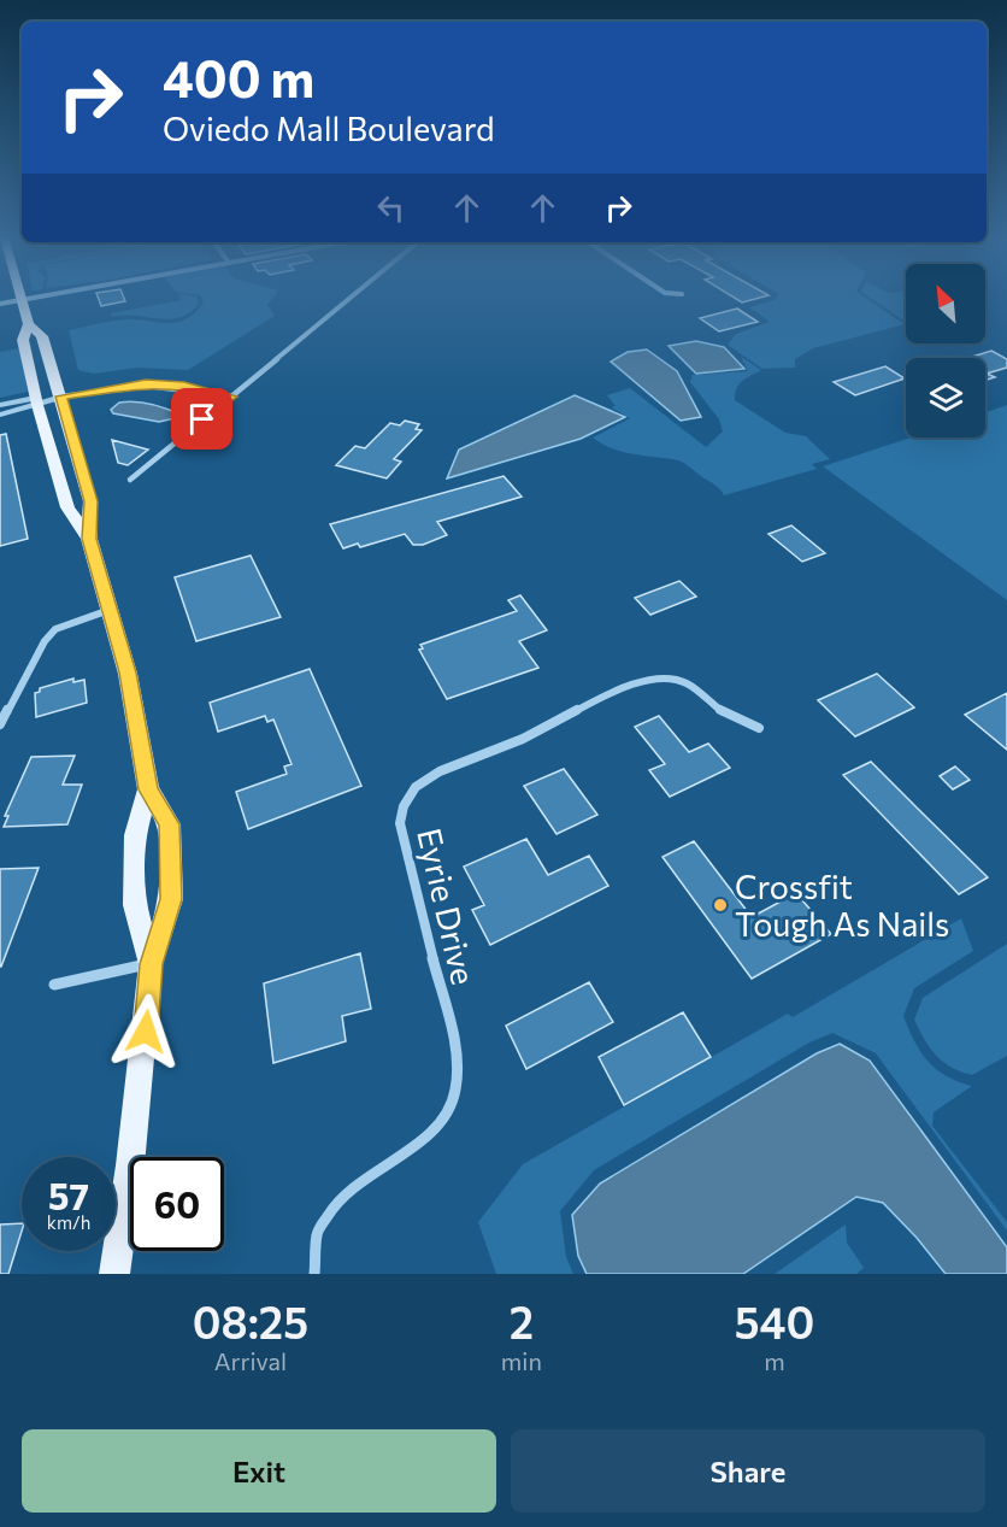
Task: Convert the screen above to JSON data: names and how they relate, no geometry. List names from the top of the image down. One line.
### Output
{"streets":{"street":["Eyrie Drive"]},"places":["Crossfit Tough As Nails"],"north":"top left","page":{"turn":["400 m","Oviedo Mall Boulevard"],"speed":"57 km/h","limit":"60","eta":["08:25","Arrival","2","min","540","m"],"buttons":["Exit","Share"]}}
